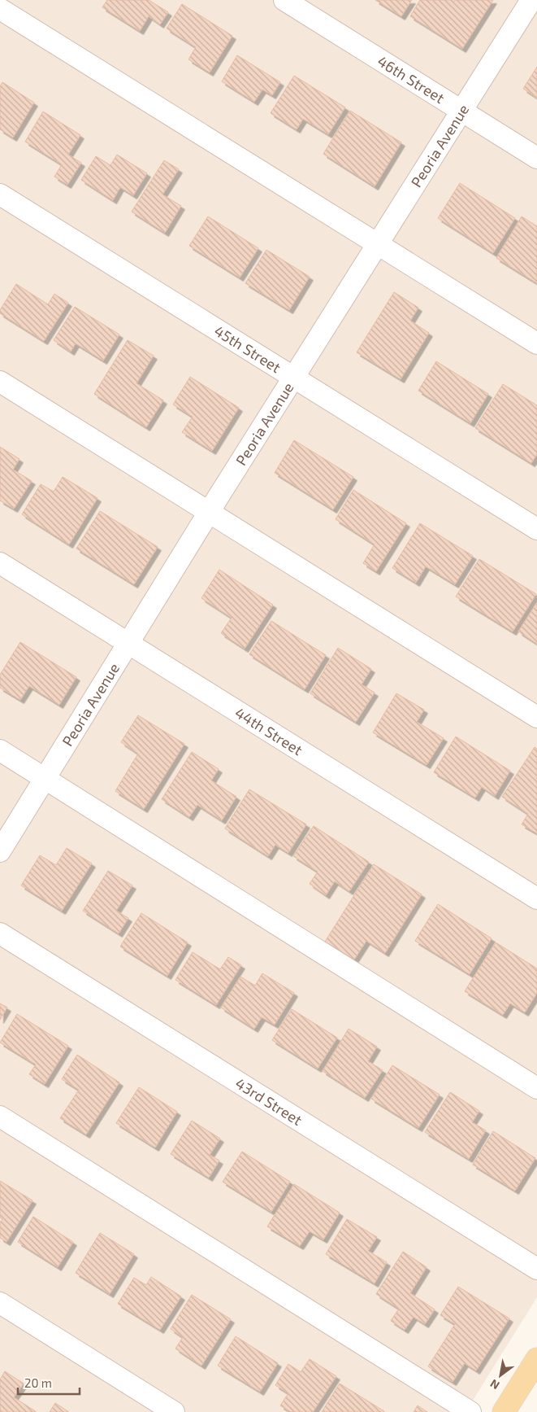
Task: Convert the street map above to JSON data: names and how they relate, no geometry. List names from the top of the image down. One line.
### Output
{"streets":{"street":["46th Street","Peoria Avenue","45th Street","44th Street","43rd Street"]},"crossings":[["46th Street","Peoria Avenue"],["Peoria Avenue","45th Street"],["Peoria Avenue","44th Street"]],"scale_bar":"20 m","north":"bottom left"}
